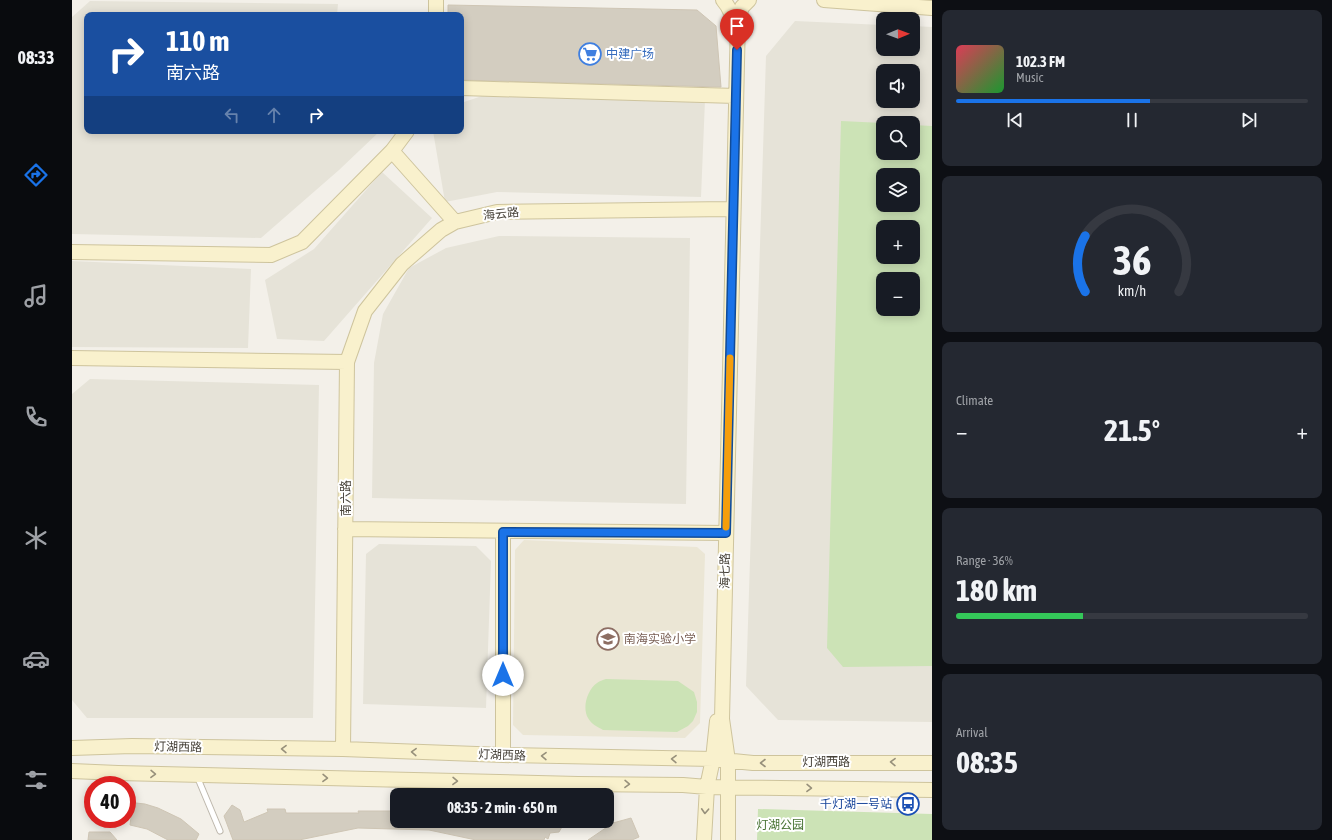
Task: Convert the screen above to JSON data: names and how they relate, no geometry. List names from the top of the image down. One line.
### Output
{"streets":{"main road":["海云路","南六路","海七路","灯湖西路"]},"crossings":[["海云路","南六路"],["海云路","海七路"],["南六路","海七路"],["海七路","灯湖西路"]],"parks":["灯湖公园"],"places":{"supermarket":["中建广场"],"school or university":["南海实验小学"],"bus stop":["千灯湖一号站"]},"north":"right","page":{"tabs":"08:33","map_buttons":["+","−"],"turn":["110 m","南六路"],"song":["102.3 FM","Music"],"tile":["Climate",["Range · 36%","180 km"],["Arrival","08:35"]],"heat":["−","21.5°","+"],"limit":"40","trip":"08:35 · 2 min · 650 m","gauge":["36","km/h"]}}
